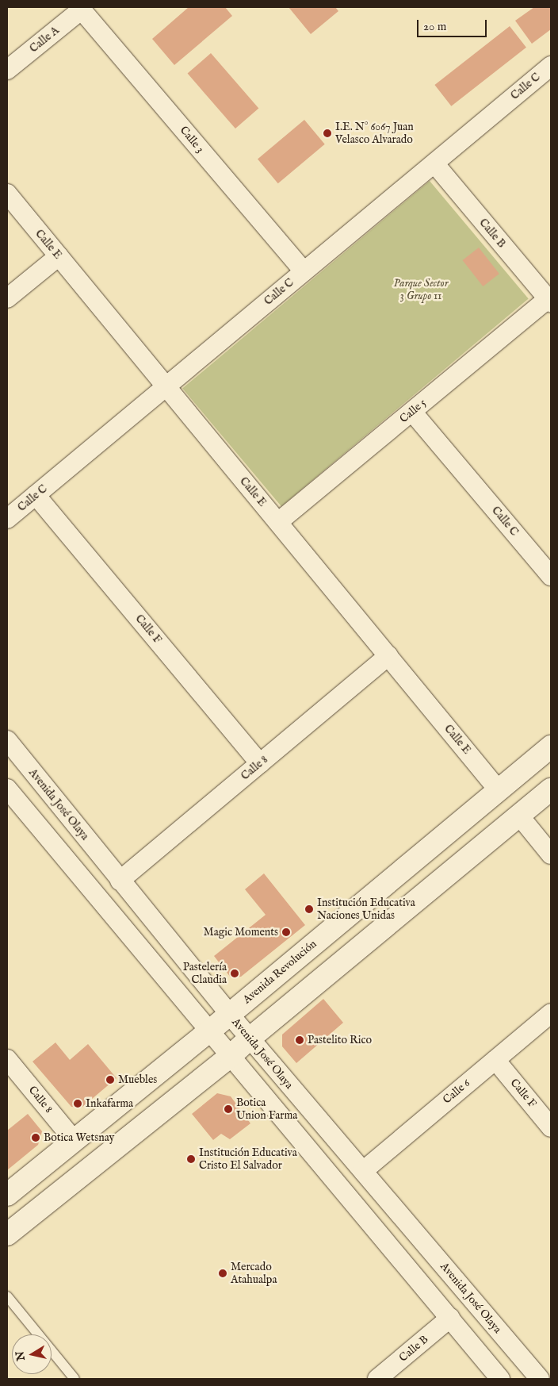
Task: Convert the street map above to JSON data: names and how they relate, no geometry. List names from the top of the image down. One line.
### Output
{"streets":{"street":["Calle A","Calle C","Calle 3","Calle B","Calle E","Calle 5","Calle F","Calle 8","Avenida José Olaya","Avenida Revolución","Calle 6"]},"crossings":[["Calle A","Calle 3"],["Calle C","Calle 3"],["Calle C","Calle B"],["Calle C","Calle E"],["Calle C","Calle 5"],["Calle C","Calle F"],["Calle B","Calle 5"],["Calle E","Calle 5"],["Calle E","Calle 8"],["Calle E","Avenida Revolución"],["Calle F","Calle 8"],["Calle F","Calle 6"],["Calle 8","Avenida José Olaya"],["Calle 8","Avenida Revolución"],["Avenida José Olaya","Avenida Revolución"],["Avenida José Olaya","Calle 6"]],"parks":["Parque Sector 3 Grupo 11"],"places":["I.E. N° 6067 Juan Velasco Alvarado","Institución Educativa Naciones Unidas","Magic Moments","Pastelería Claudia","Pastelito Rico","Muebles","Inkafarma","Botica Union Farma","Botica Wetsnay","Institución Educativa Cristo El Salvador","Mercado Atahualpa"],"scale_bar":"20 m","north":"left"}
